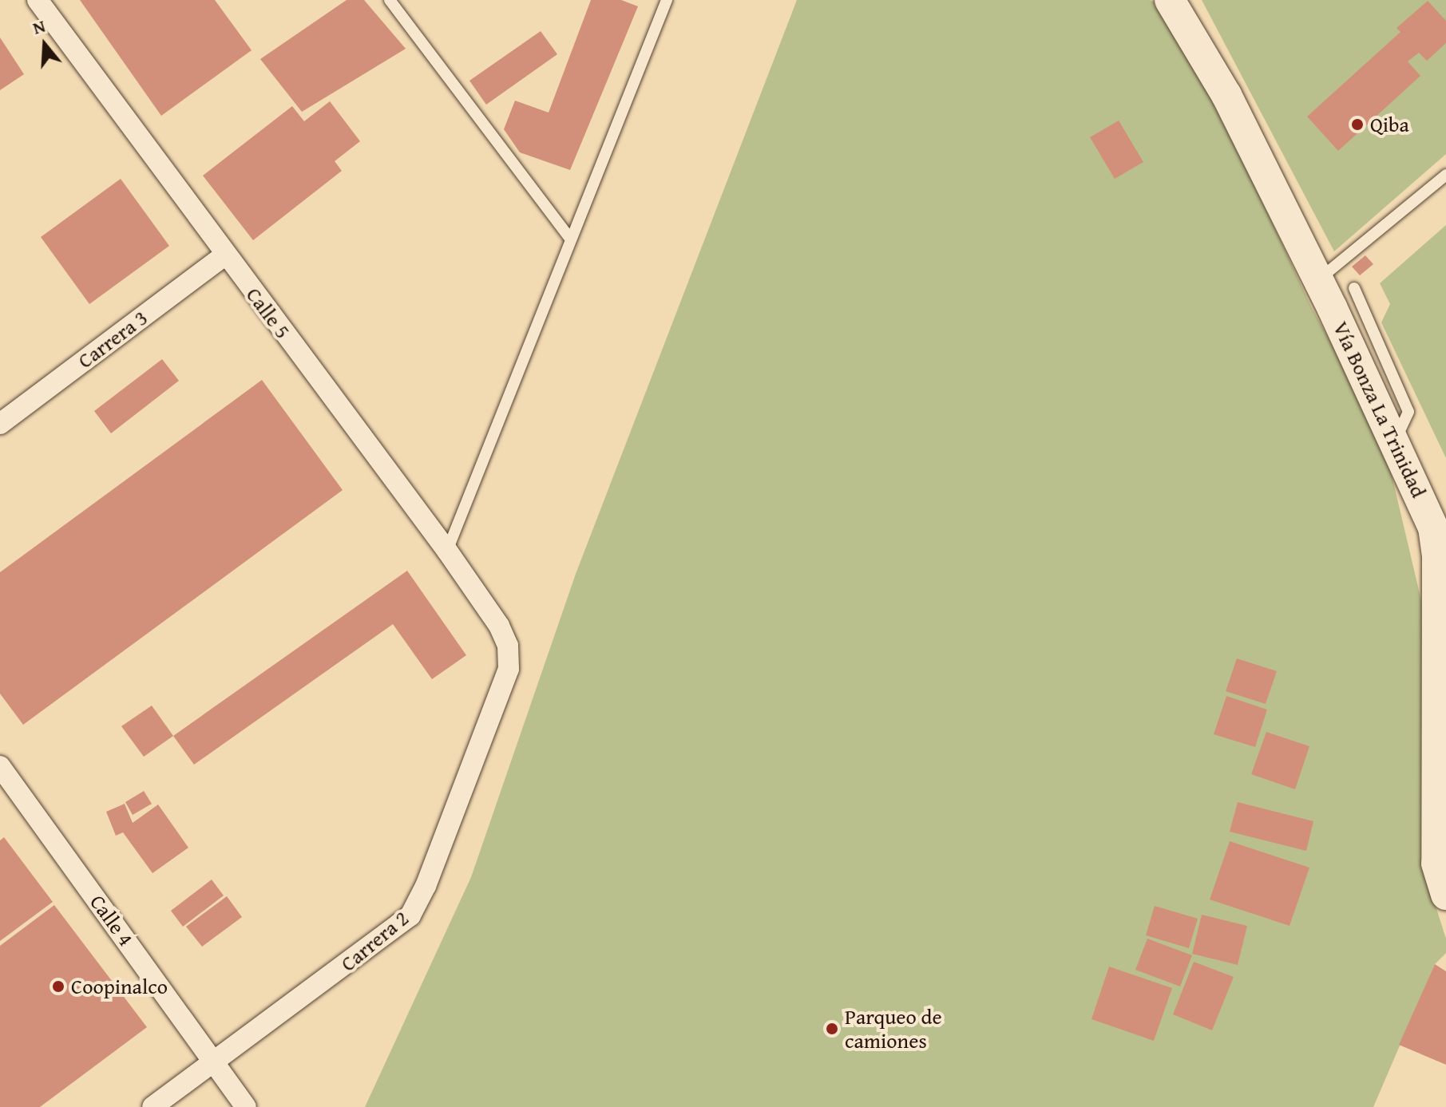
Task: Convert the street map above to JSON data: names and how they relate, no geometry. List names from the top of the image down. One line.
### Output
{"streets":{"street":["Calle 5","Carrera 3","Vía Bonza La Trinidad","Calle 4","Carrera 2"]},"crossings":[["Calle 5","Carrera 3"],["Calle 5","Carrera 2"],["Calle 4","Carrera 2"]],"places":["Qiba","Coopinalco","Parqueo de camiones"],"north":"top"}
